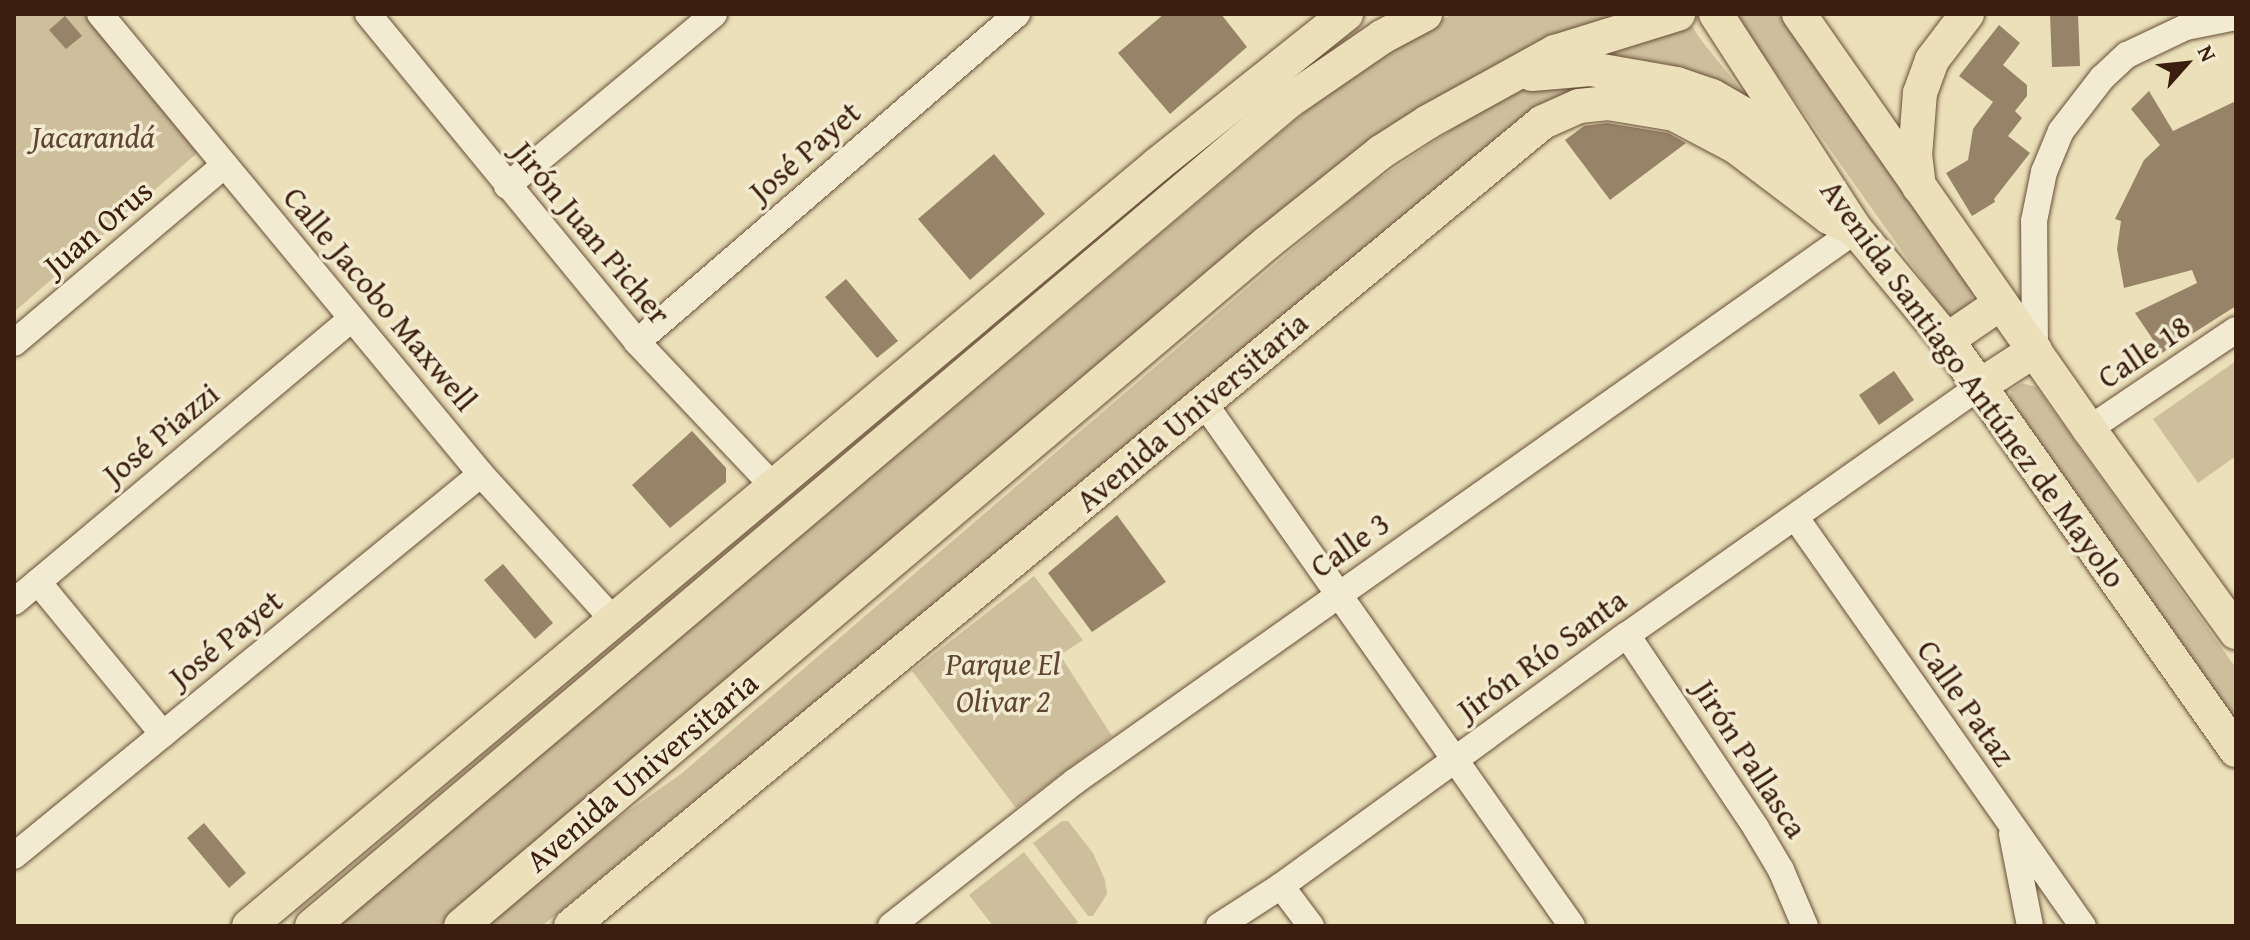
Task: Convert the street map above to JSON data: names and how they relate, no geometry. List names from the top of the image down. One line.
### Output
{"streets":{"main road":["Avenida Santiago Antúnez de Mayolo","Avenida Universitaria"],"street":["José Payet","Juan Orus","Jirón Juan Picher","Calle Jacobo Maxwell","Calle 18","José Piazzi","Calle 3","Jirón Río Santa","Calle Pataz","Jirón Pallasca"]},"crossings":[["José Payet","Jirón Juan Picher"],["José Payet","Calle Jacobo Maxwell"],["Juan Orus","Calle Jacobo Maxwell"],["Calle Jacobo Maxwell","José Piazzi"],["Calle 18","Avenida Santiago Antúnez de Mayolo"],["Avenida Santiago Antúnez de Mayolo","Avenida Universitaria"],["Avenida Santiago Antúnez de Mayolo","Calle 3"],["Avenida Santiago Antúnez de Mayolo","Jirón Río Santa"],["Avenida Universitaria","Calle 3"],["Jirón Río Santa","Calle Pataz"],["Jirón Río Santa","Jirón Pallasca"]],"parks":["Jacarandá","Parque El Olivar 2"],"north":"top right"}
